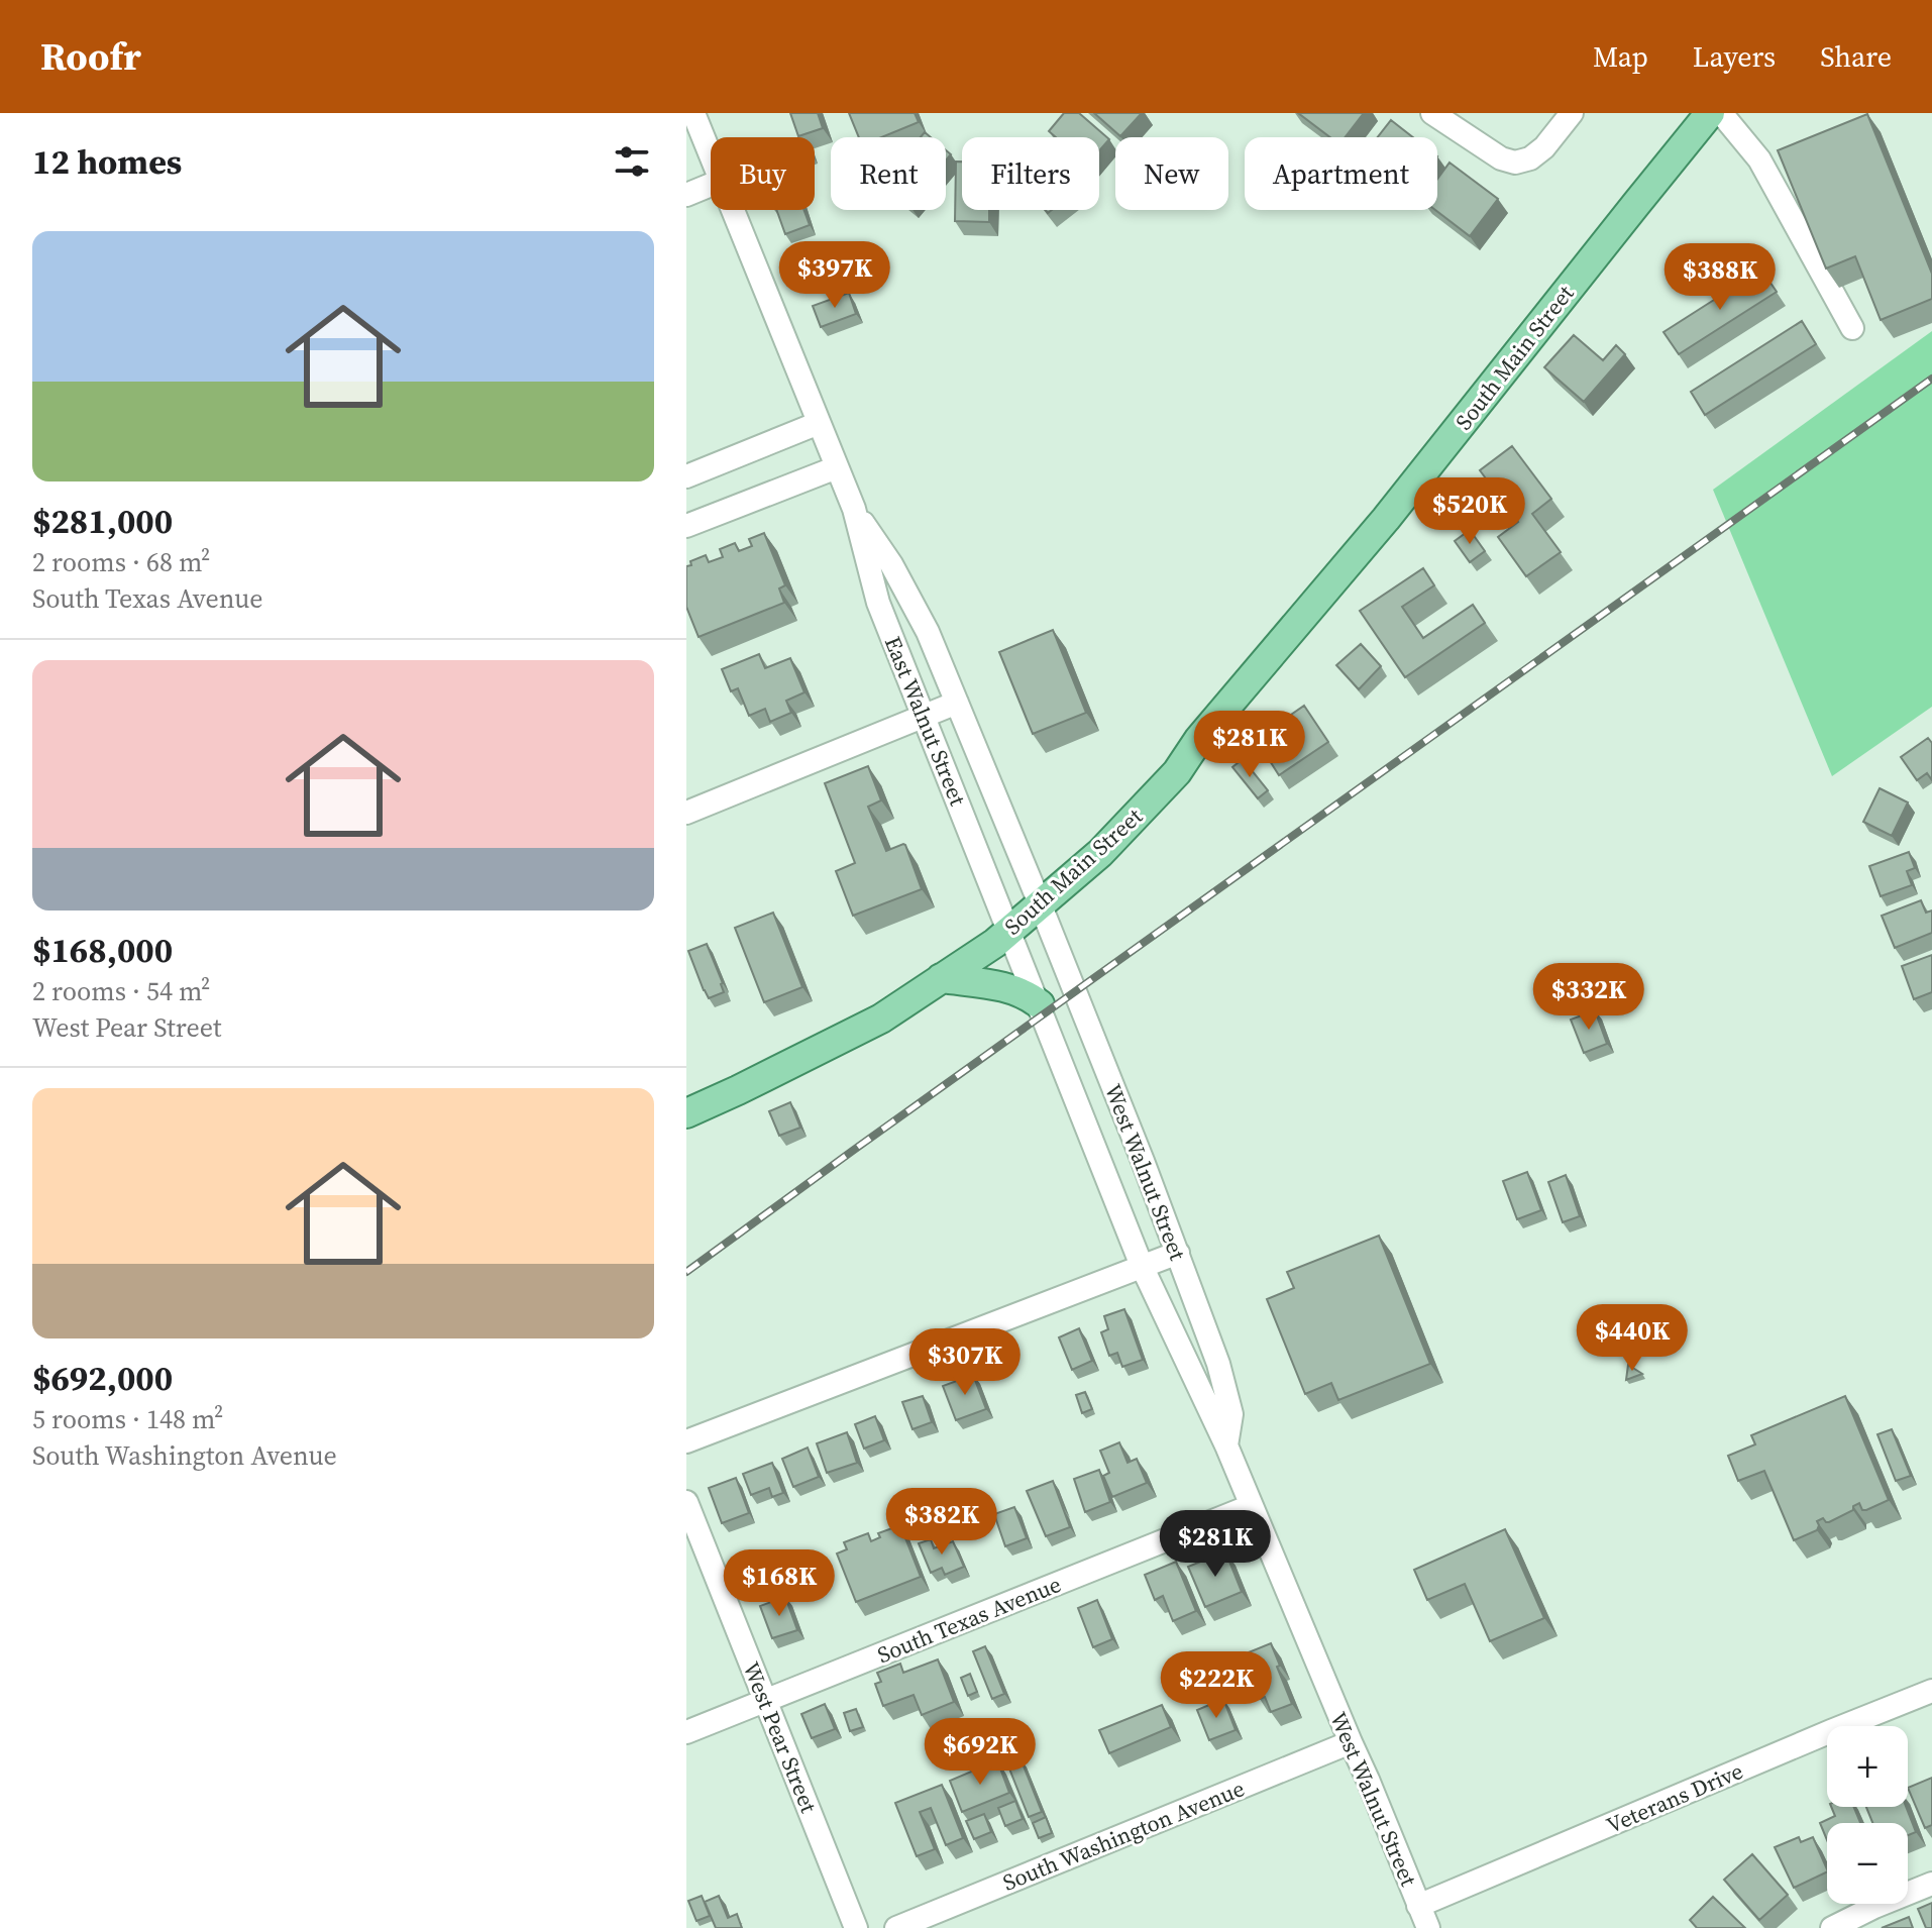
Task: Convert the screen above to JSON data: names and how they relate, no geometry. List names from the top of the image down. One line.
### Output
{"streets":{"main road":["South Main Street"],"street":["East Walnut Street","West Walnut Street","South Texas Avenue","West Pear Street","Veterans Drive","South Washington Avenue"]},"crossings":[["South Main Street","East Walnut Street"],["South Main Street","West Walnut Street"],["East Walnut Street","West Walnut Street"],["West Walnut Street","South Texas Avenue"],["West Walnut Street","Veterans Drive"],["West Walnut Street","South Washington Avenue"],["South Texas Avenue","West Pear Street"]],"page":{"header":"Roofr","nav":["Map","Layers","Share"],"heading":"12 homes","chip":["Buy","Rent","Filters","New","Apartment"],"list":[{"name":"$281,000","note":"2 rooms · 68 m² · South Texas Avenue"},{"name":"$168,000","note":"2 rooms · 54 m² · West Pear Street"},{"name":"$692,000","note":"5 rooms · 148 m² · South Washington Avenue"}],"price":["$397K","$388K","$520K","$281K","$332K","$440K","$307K","$382K","$281K","$168K","$222K","$692K"],"map_buttons":["+","−"]}}
